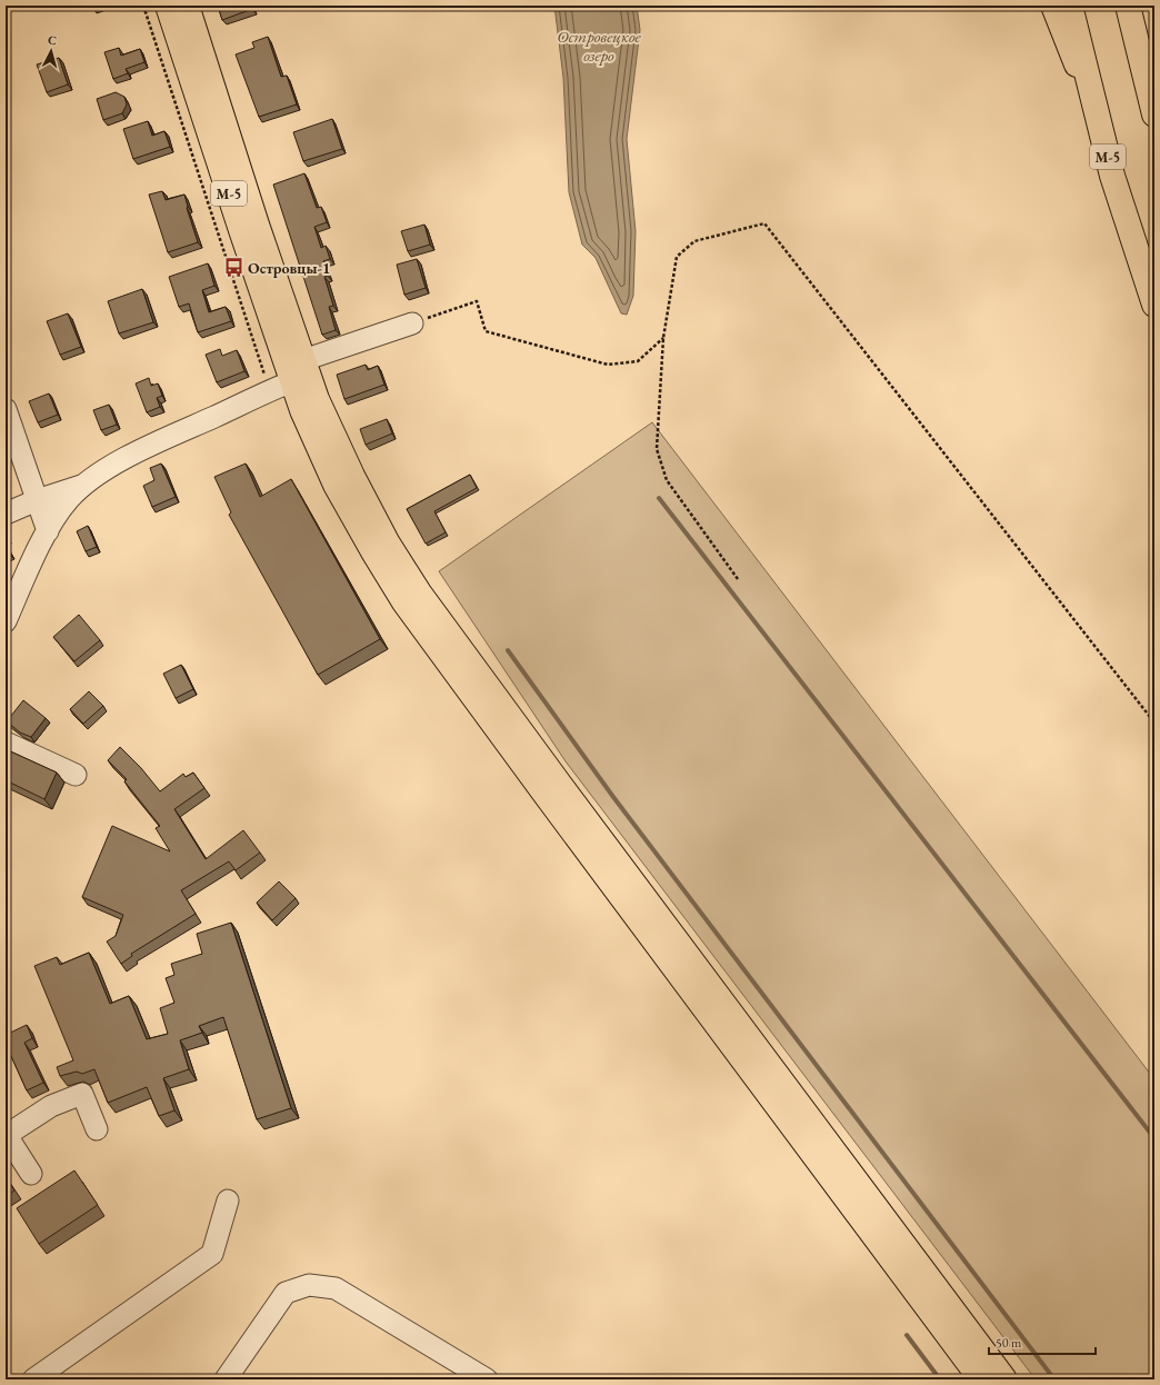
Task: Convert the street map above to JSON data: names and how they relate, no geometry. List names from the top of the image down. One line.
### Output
{"streets":{"main road":["М-5"]},"water":["Островецкое озеро"],"places":{"bus stop":["Островцы-1"]},"scale_bar":"50 m","north":"top"}
